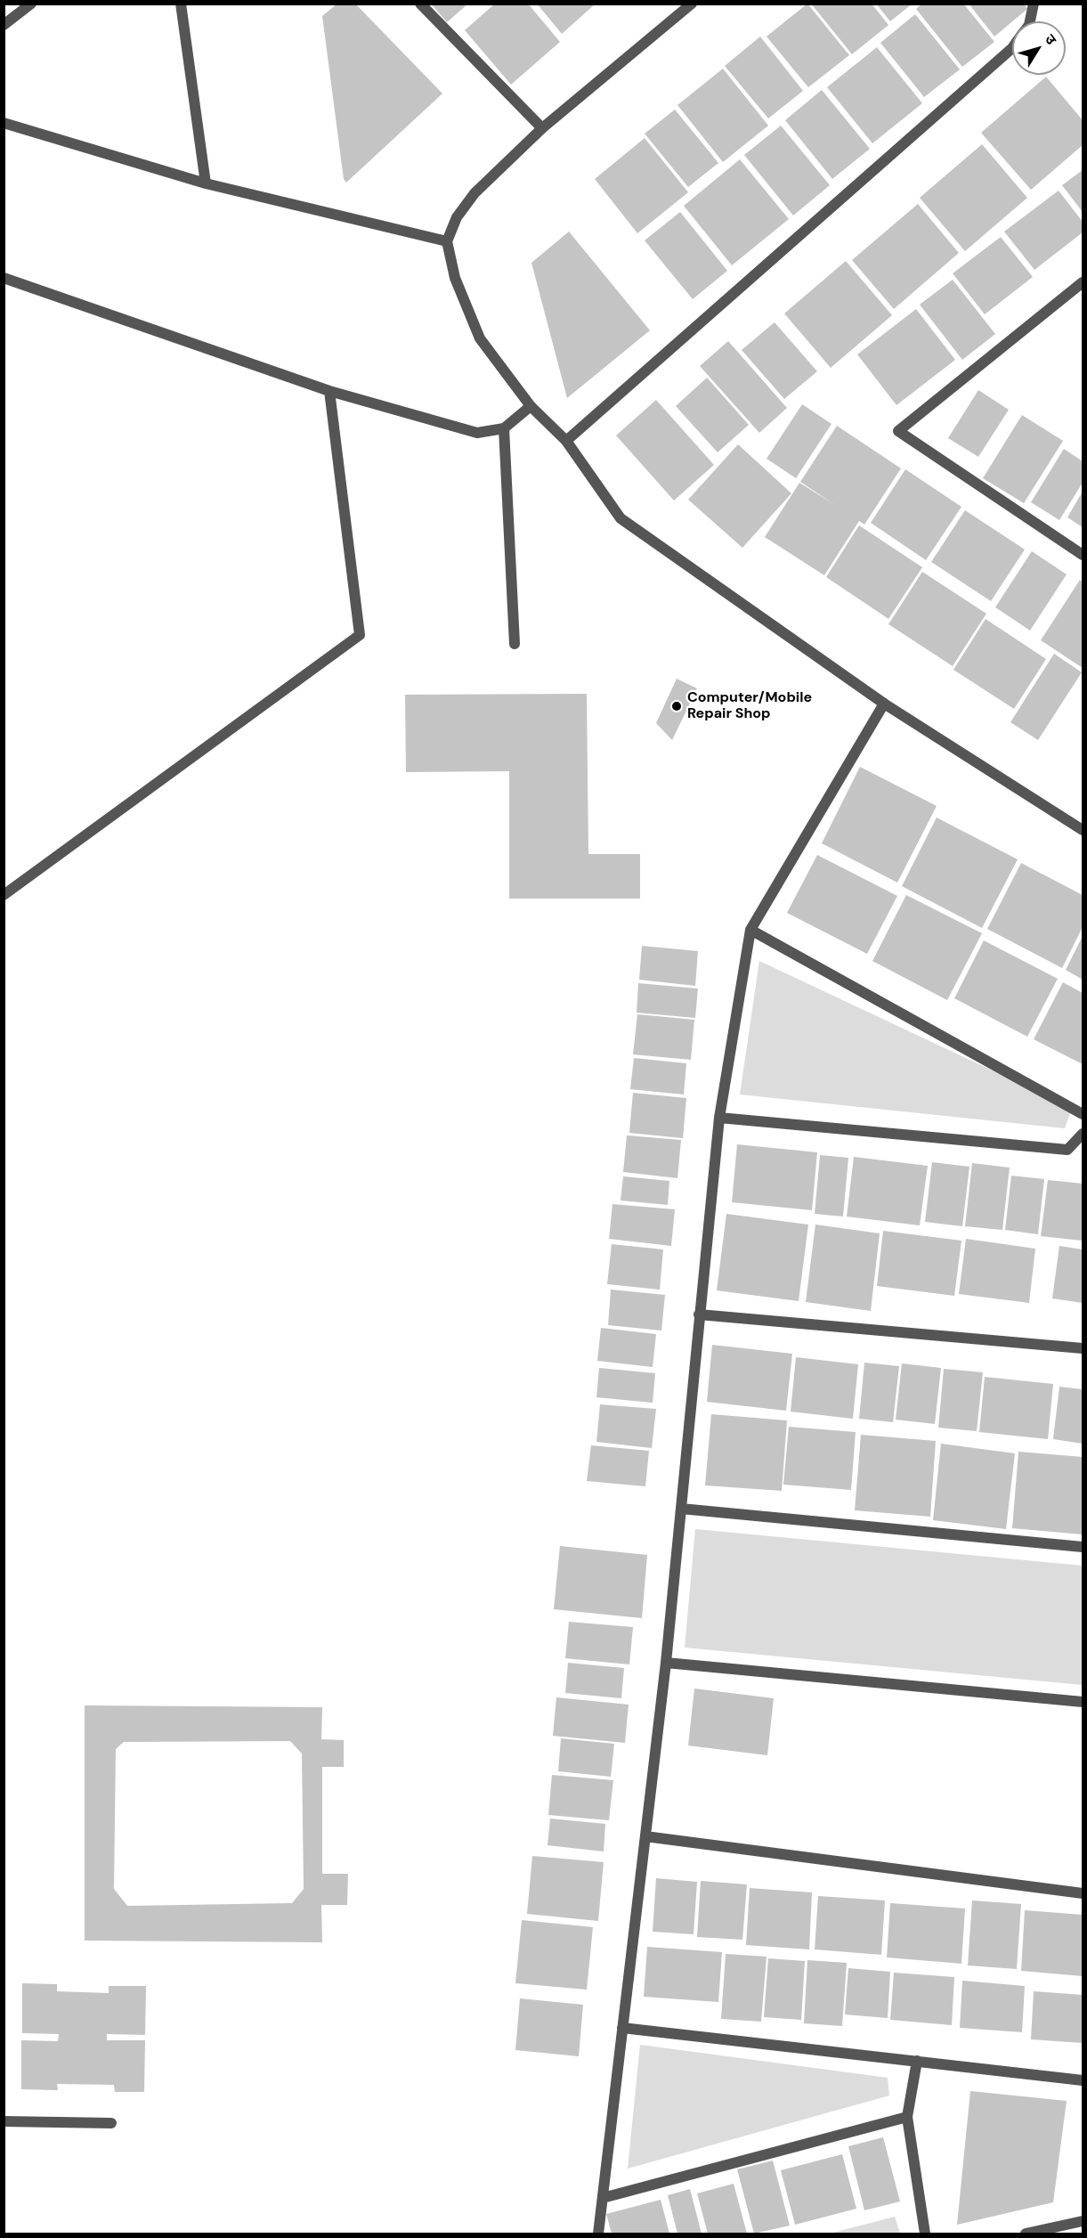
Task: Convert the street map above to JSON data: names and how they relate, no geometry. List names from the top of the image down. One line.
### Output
{"places":["Computer/Mobile Repair Shop"],"north":"top right"}
